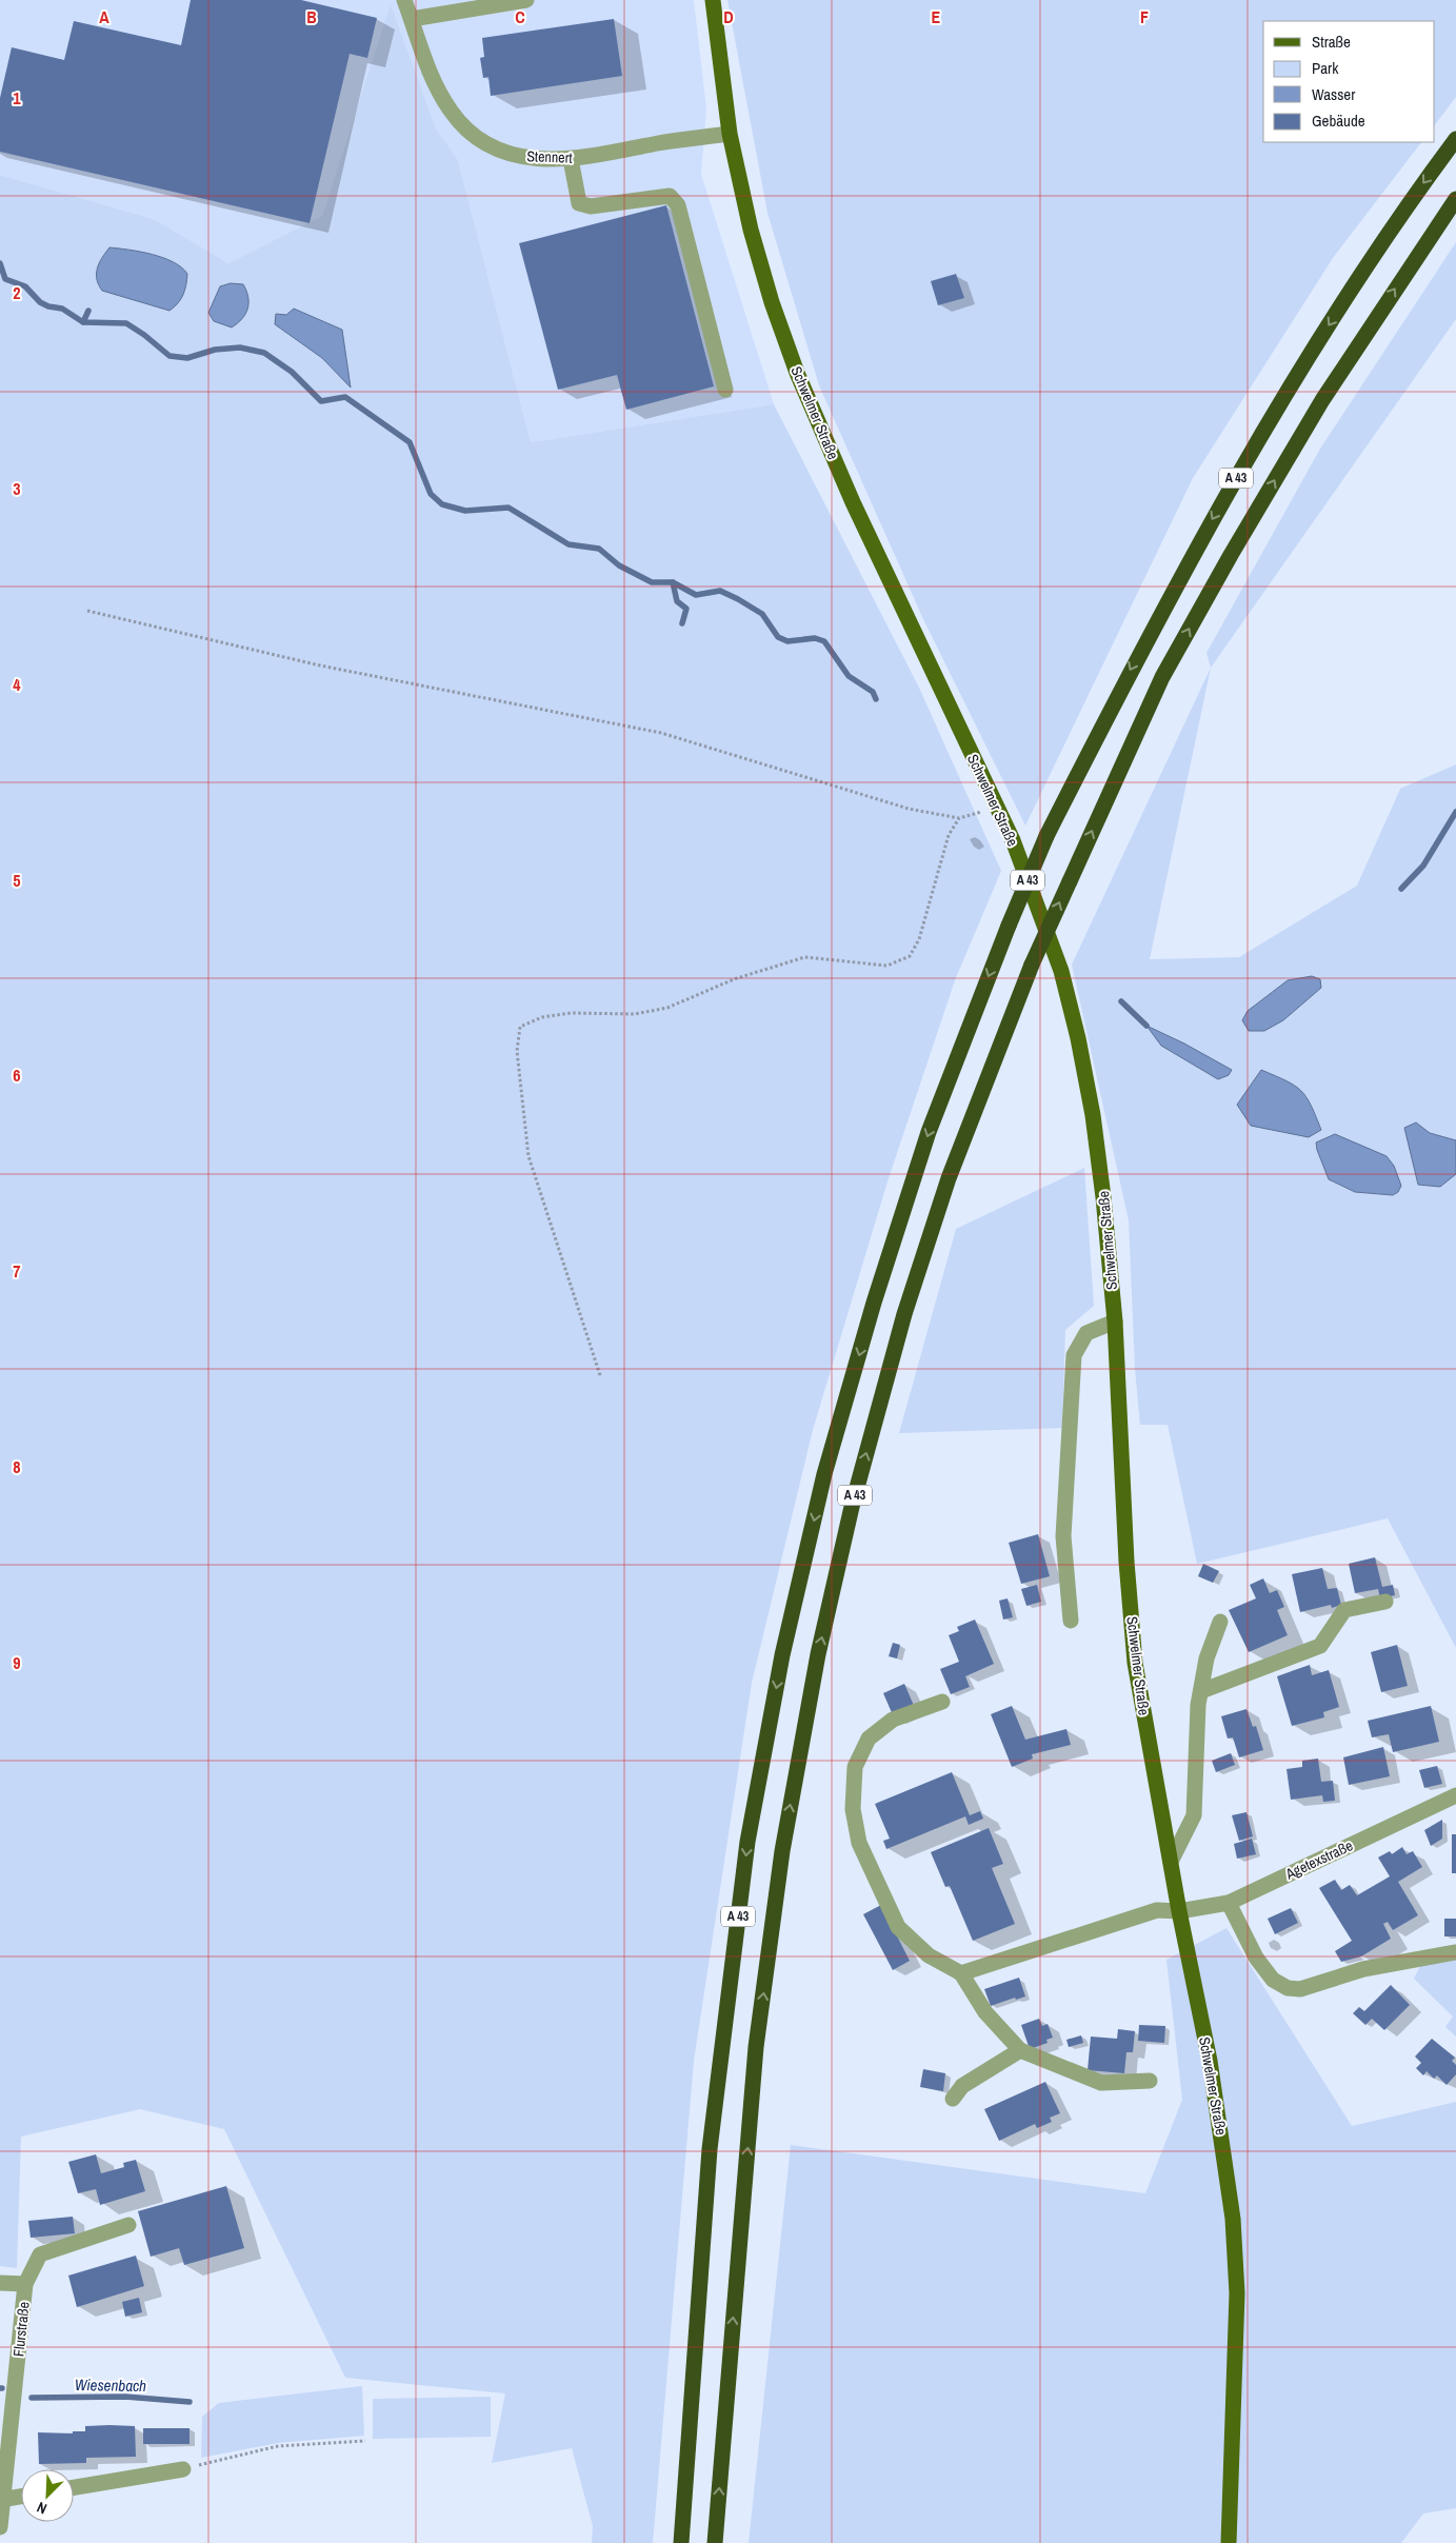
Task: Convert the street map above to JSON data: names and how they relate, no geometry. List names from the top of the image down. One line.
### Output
{"streets":{"highway":["A 43"],"main road":["Schwelmer Straße"],"street":["Stennert","Agetexstraße","Flurstraße"]},"crossings":[["Stennert","Schwelmer Straße"],["Schwelmer Straße","Agetexstraße"]],"water":["Wiesenbach"],"legend":["Straße","Park","Wasser","Gebäude"],"north":"bottom left","grid":{"columns":["A","B","C","D","E","F"],"rows":["1","2","3","4","5","6","7","8","9"]}}
